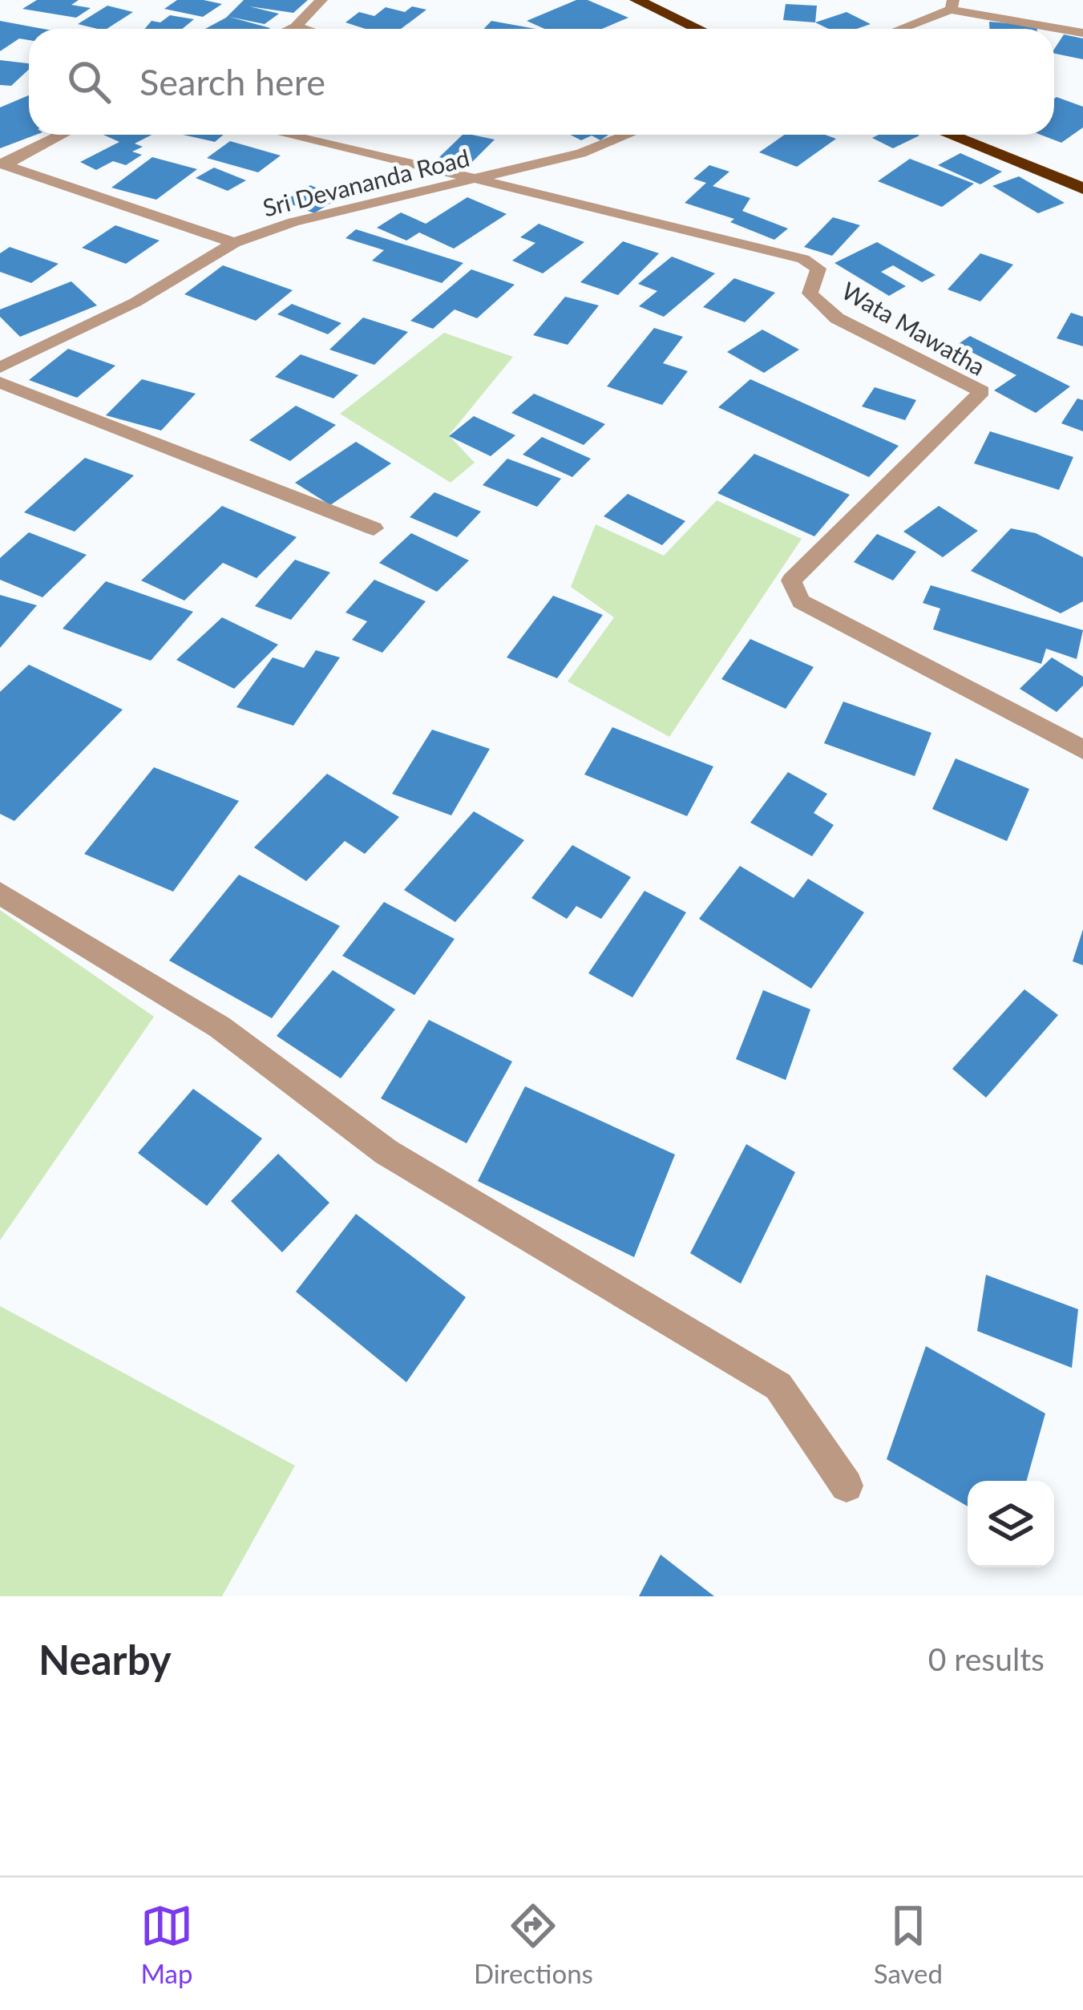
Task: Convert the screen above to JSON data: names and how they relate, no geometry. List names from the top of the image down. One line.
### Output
{"streets":{"street":["Sri Devananda Road","Wata Mawatha"]},"crossings":[["Sri Devananda Road","Wata Mawatha"]],"page":{"search":"Search here","heading":["Nearby","0 results"],"nav":["Map","Directions","Saved"]}}
